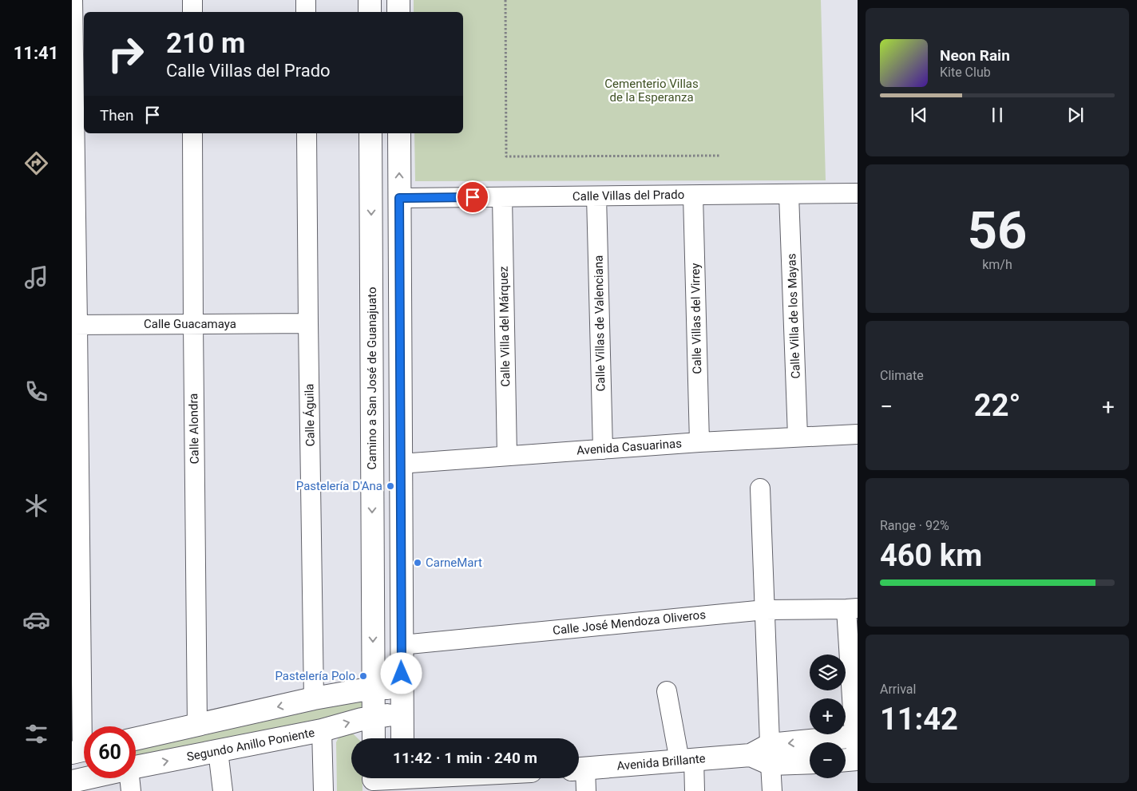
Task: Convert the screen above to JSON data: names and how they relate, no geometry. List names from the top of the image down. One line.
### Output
{"streets":{"main road":["Camino a San José de Guanajuato","Segundo Anillo Poniente","Avenida Brillante"],"street":["Calle Villas del Prado","Calle Villa de los Mayas","Calle Villas del Virrey","Calle Villas de Valenciana","Calle Guacamaya","Calle Villa del Márquez","Calle Águila","Calle Alondra","Avenida Casuarinas","Calle José Mendoza Oliveros"]},"crossings":[["Calle Villas del Prado","Calle Villa de los Mayas"],["Calle Villas del Prado","Calle Villas del Virrey"],["Calle Villas del Prado","Calle Villas de Valenciana"],["Calle Villas del Prado","Calle Villa del Márquez"],["Calle Villa de los Mayas","Avenida Casuarinas"],["Calle Villas del Virrey","Avenida Casuarinas"],["Calle Villas de Valenciana","Avenida Casuarinas"],["Calle Guacamaya","Calle Águila"],["Calle Guacamaya","Calle Alondra"],["Calle Villa del Márquez","Avenida Casuarinas"],["Camino a San José de Guanajuato","Segundo Anillo Poniente"]],"parks":["Cementerio Villas de la Esperanza"],"places":["Pastelería D'Ana","CarneMart","Pastelería Polo"],"page":{"tabs":"11:41","turn":["210 m","Calle Villas del Prado"],"song":["Neon Rain","Kite Club"],"then":"Then","tile":[["56","km/h"],"Climate",["Range · 92%","460 km"],["Arrival","11:42"]],"heat":["−","22°","+"],"map_buttons":["+","−"],"limit":"60","trip":"11:42 · 1 min · 240 m"}}
